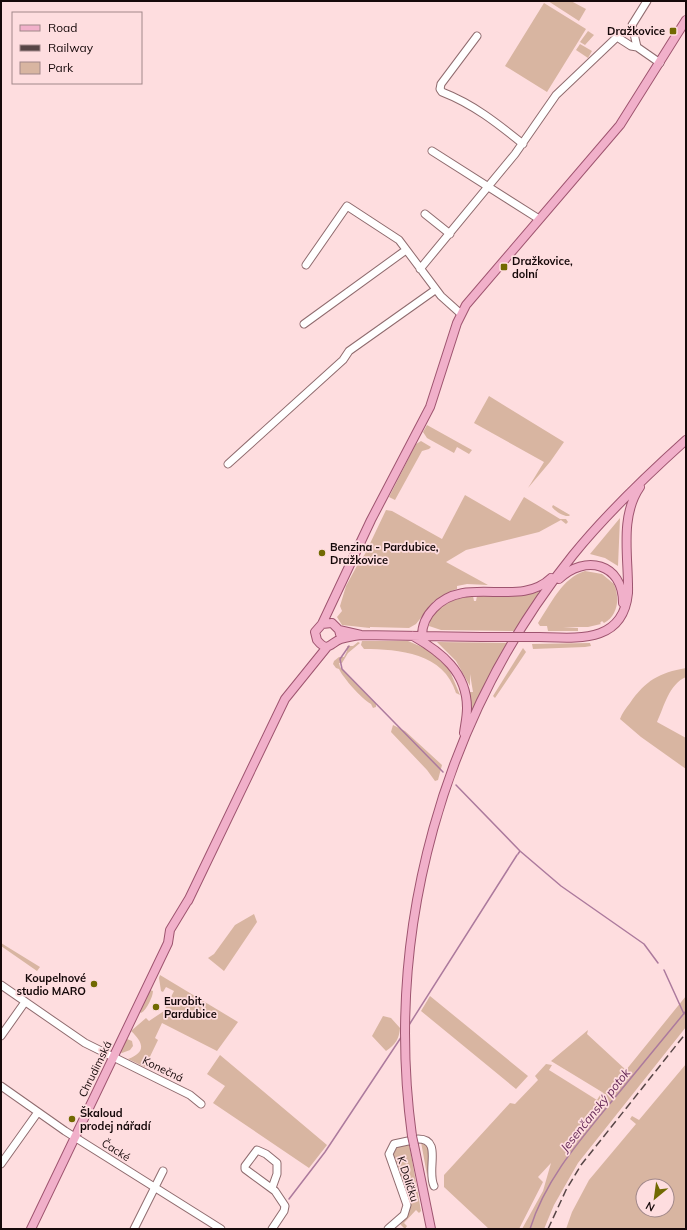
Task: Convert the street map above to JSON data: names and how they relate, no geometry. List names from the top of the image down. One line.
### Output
{"streets":{"main road":["Chrudimská"],"street":["Konečná","Čacké","K Dolíčku"]},"crossings":[["Chrudimská","Konečná"],["Chrudimská","Čacké"]],"water":["Jesenčanský potok"],"places":{"transit":["Dražkovice","Dražkovice, dolní"],"other":["Benzina - Pardubice, Dražkovice","Koupelnové studio MARO","Eurobit, Pardubice","Škaloud prodej nářadí"]},"legend":["Road","Railway","Park"],"north":"bottom left"}
